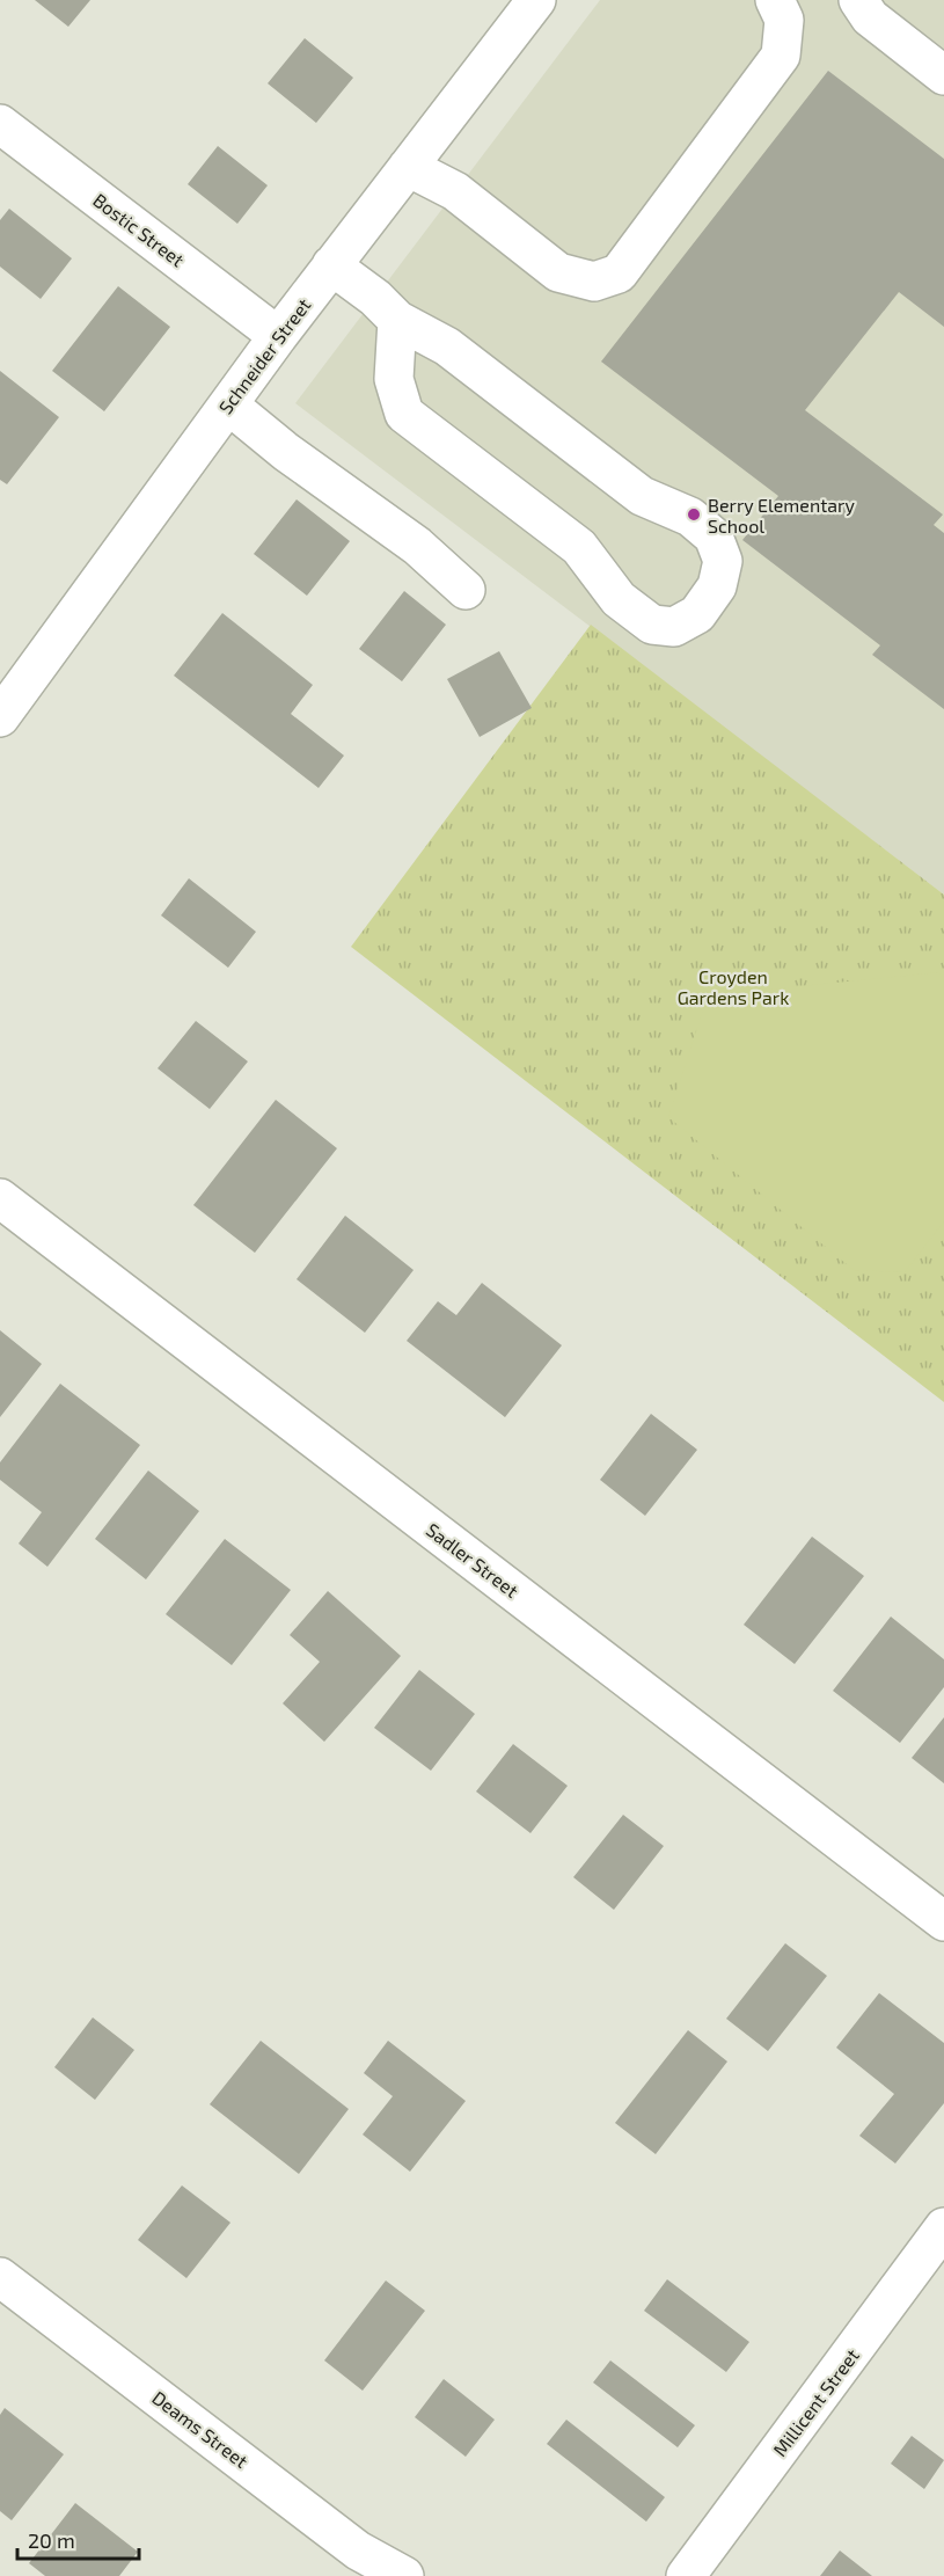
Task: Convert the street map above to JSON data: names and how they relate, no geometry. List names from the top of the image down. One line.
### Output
{"streets":{"street":["Bostic Street","Schneider Street","Sadler Street","Millicent Street","Deams Street"]},"crossings":[["Bostic Street","Schneider Street"]],"parks":["Croyden Gardens Park"],"places":["Berry Elementary School"],"scale_bar":"20 m"}
